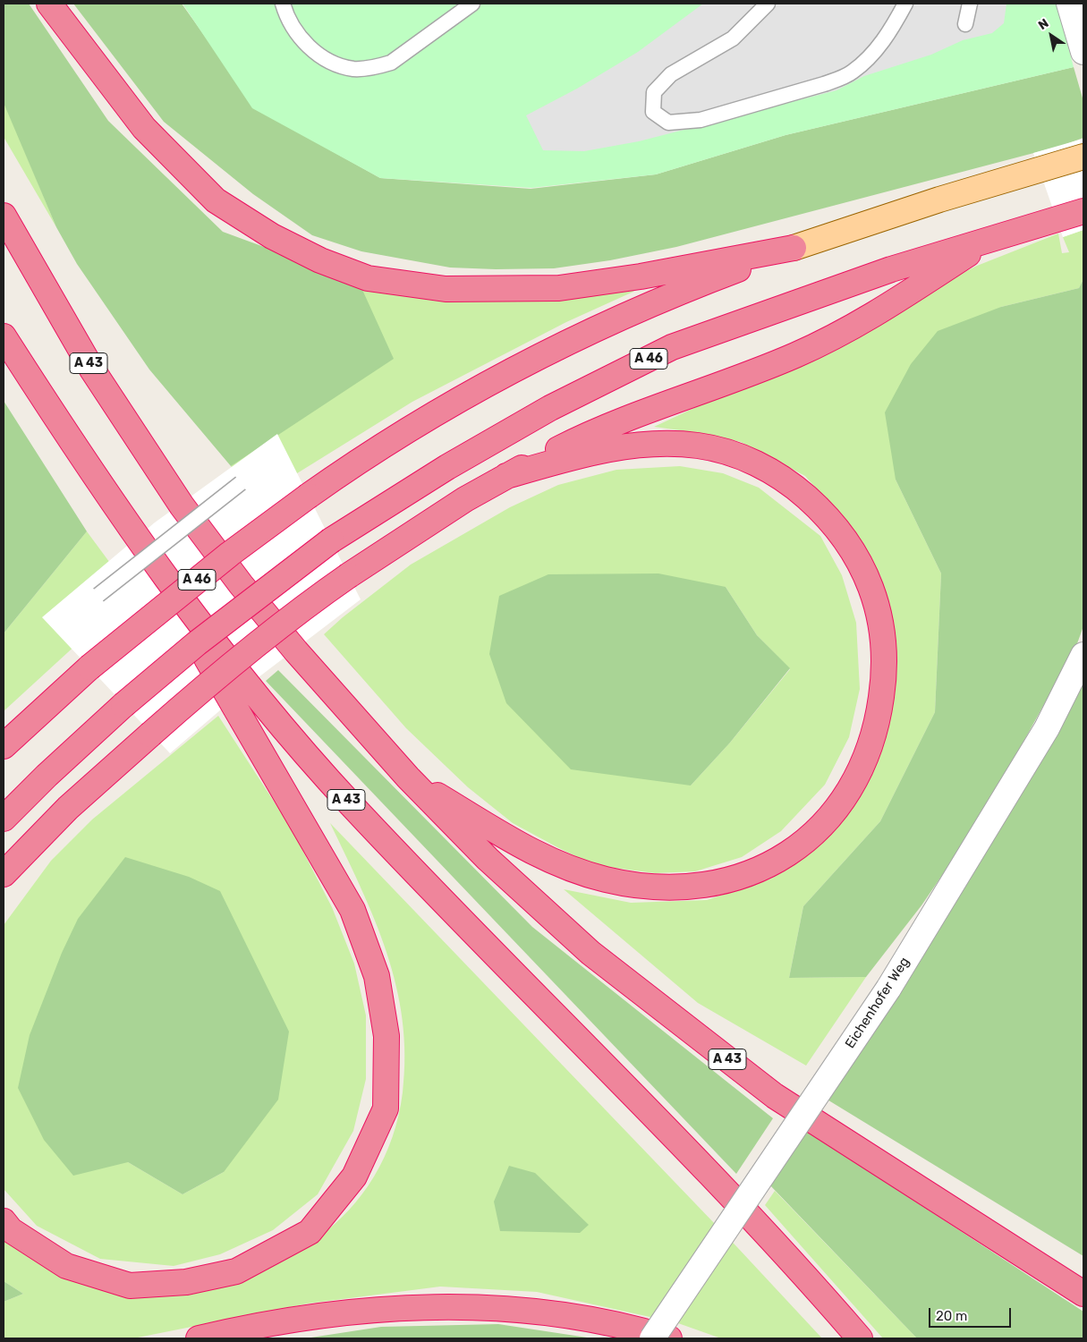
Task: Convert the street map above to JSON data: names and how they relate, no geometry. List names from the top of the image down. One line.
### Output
{"streets":{"highway":["A 46","A 43"],"street":["Eichenhofer Weg"]},"scale_bar":"20 m","north":"top left"}
